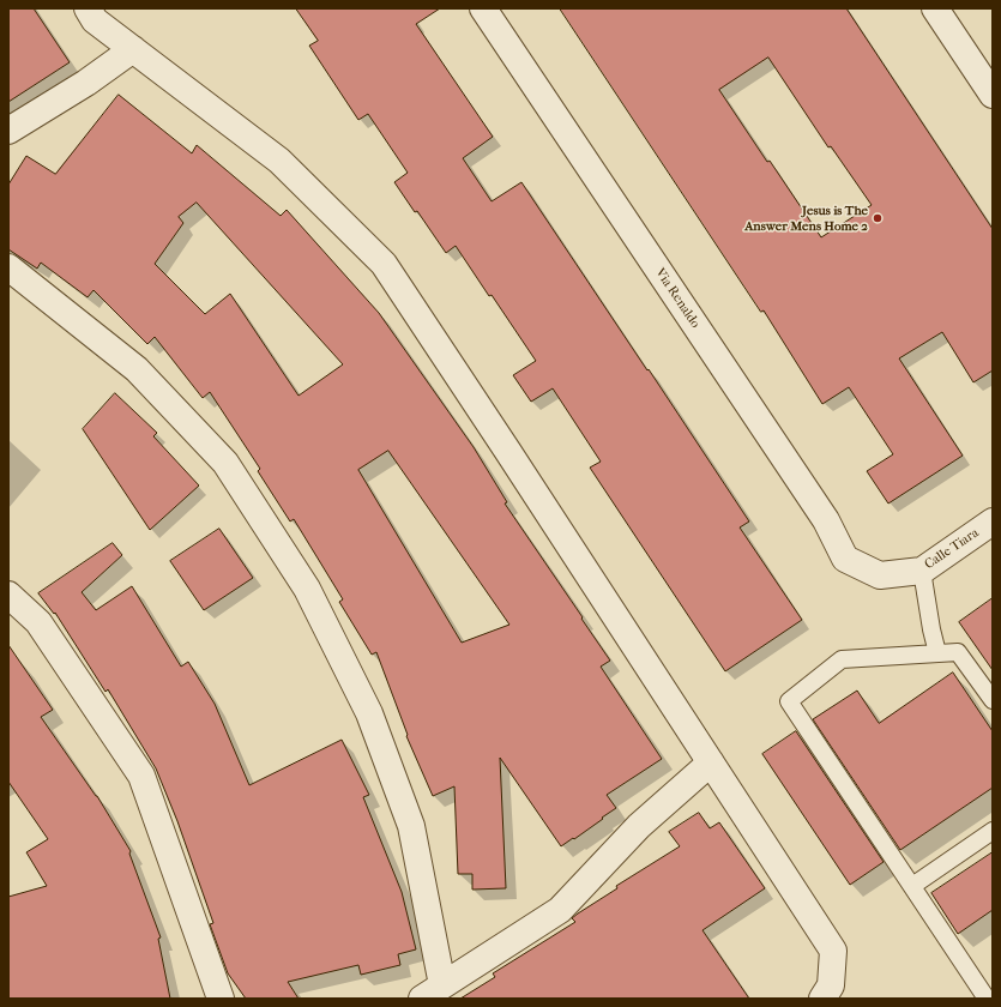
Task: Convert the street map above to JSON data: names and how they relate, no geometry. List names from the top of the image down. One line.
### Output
{"streets":{"street":["Via Renaldo","Calle Tiara"]},"crossings":[["Via Renaldo","Calle Tiara"]],"places":["Jesus is The Answer Mens Home 2"]}
